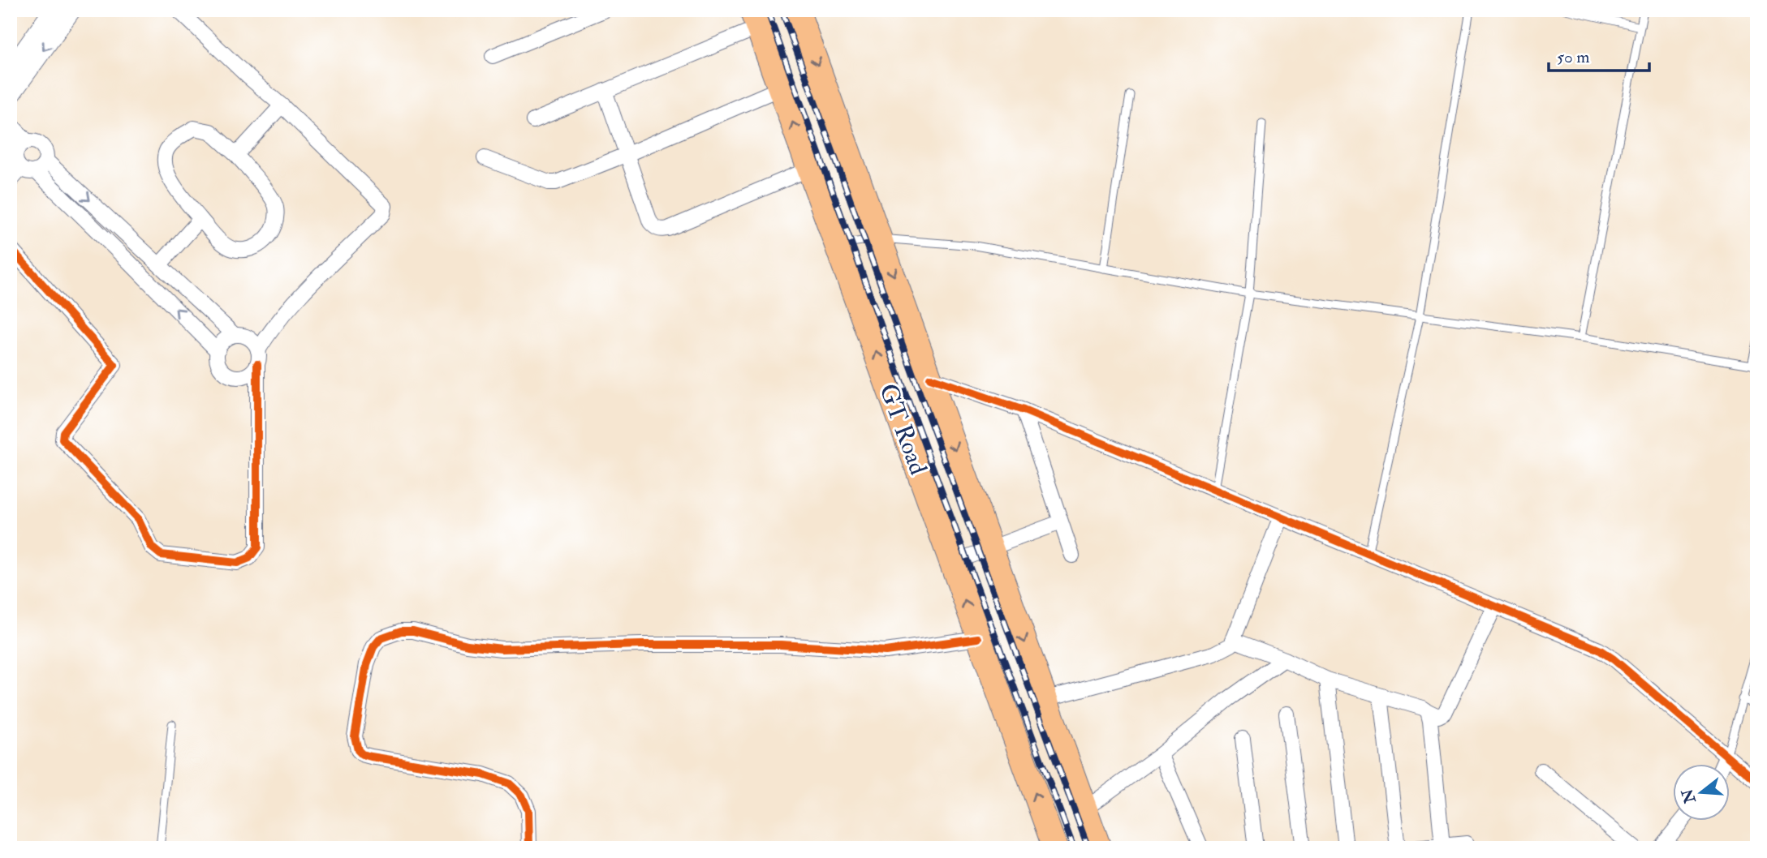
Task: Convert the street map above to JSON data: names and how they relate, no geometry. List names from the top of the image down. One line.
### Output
{"streets":{"highway":["GT Road"]},"scale_bar":"50 m","north":"left"}
